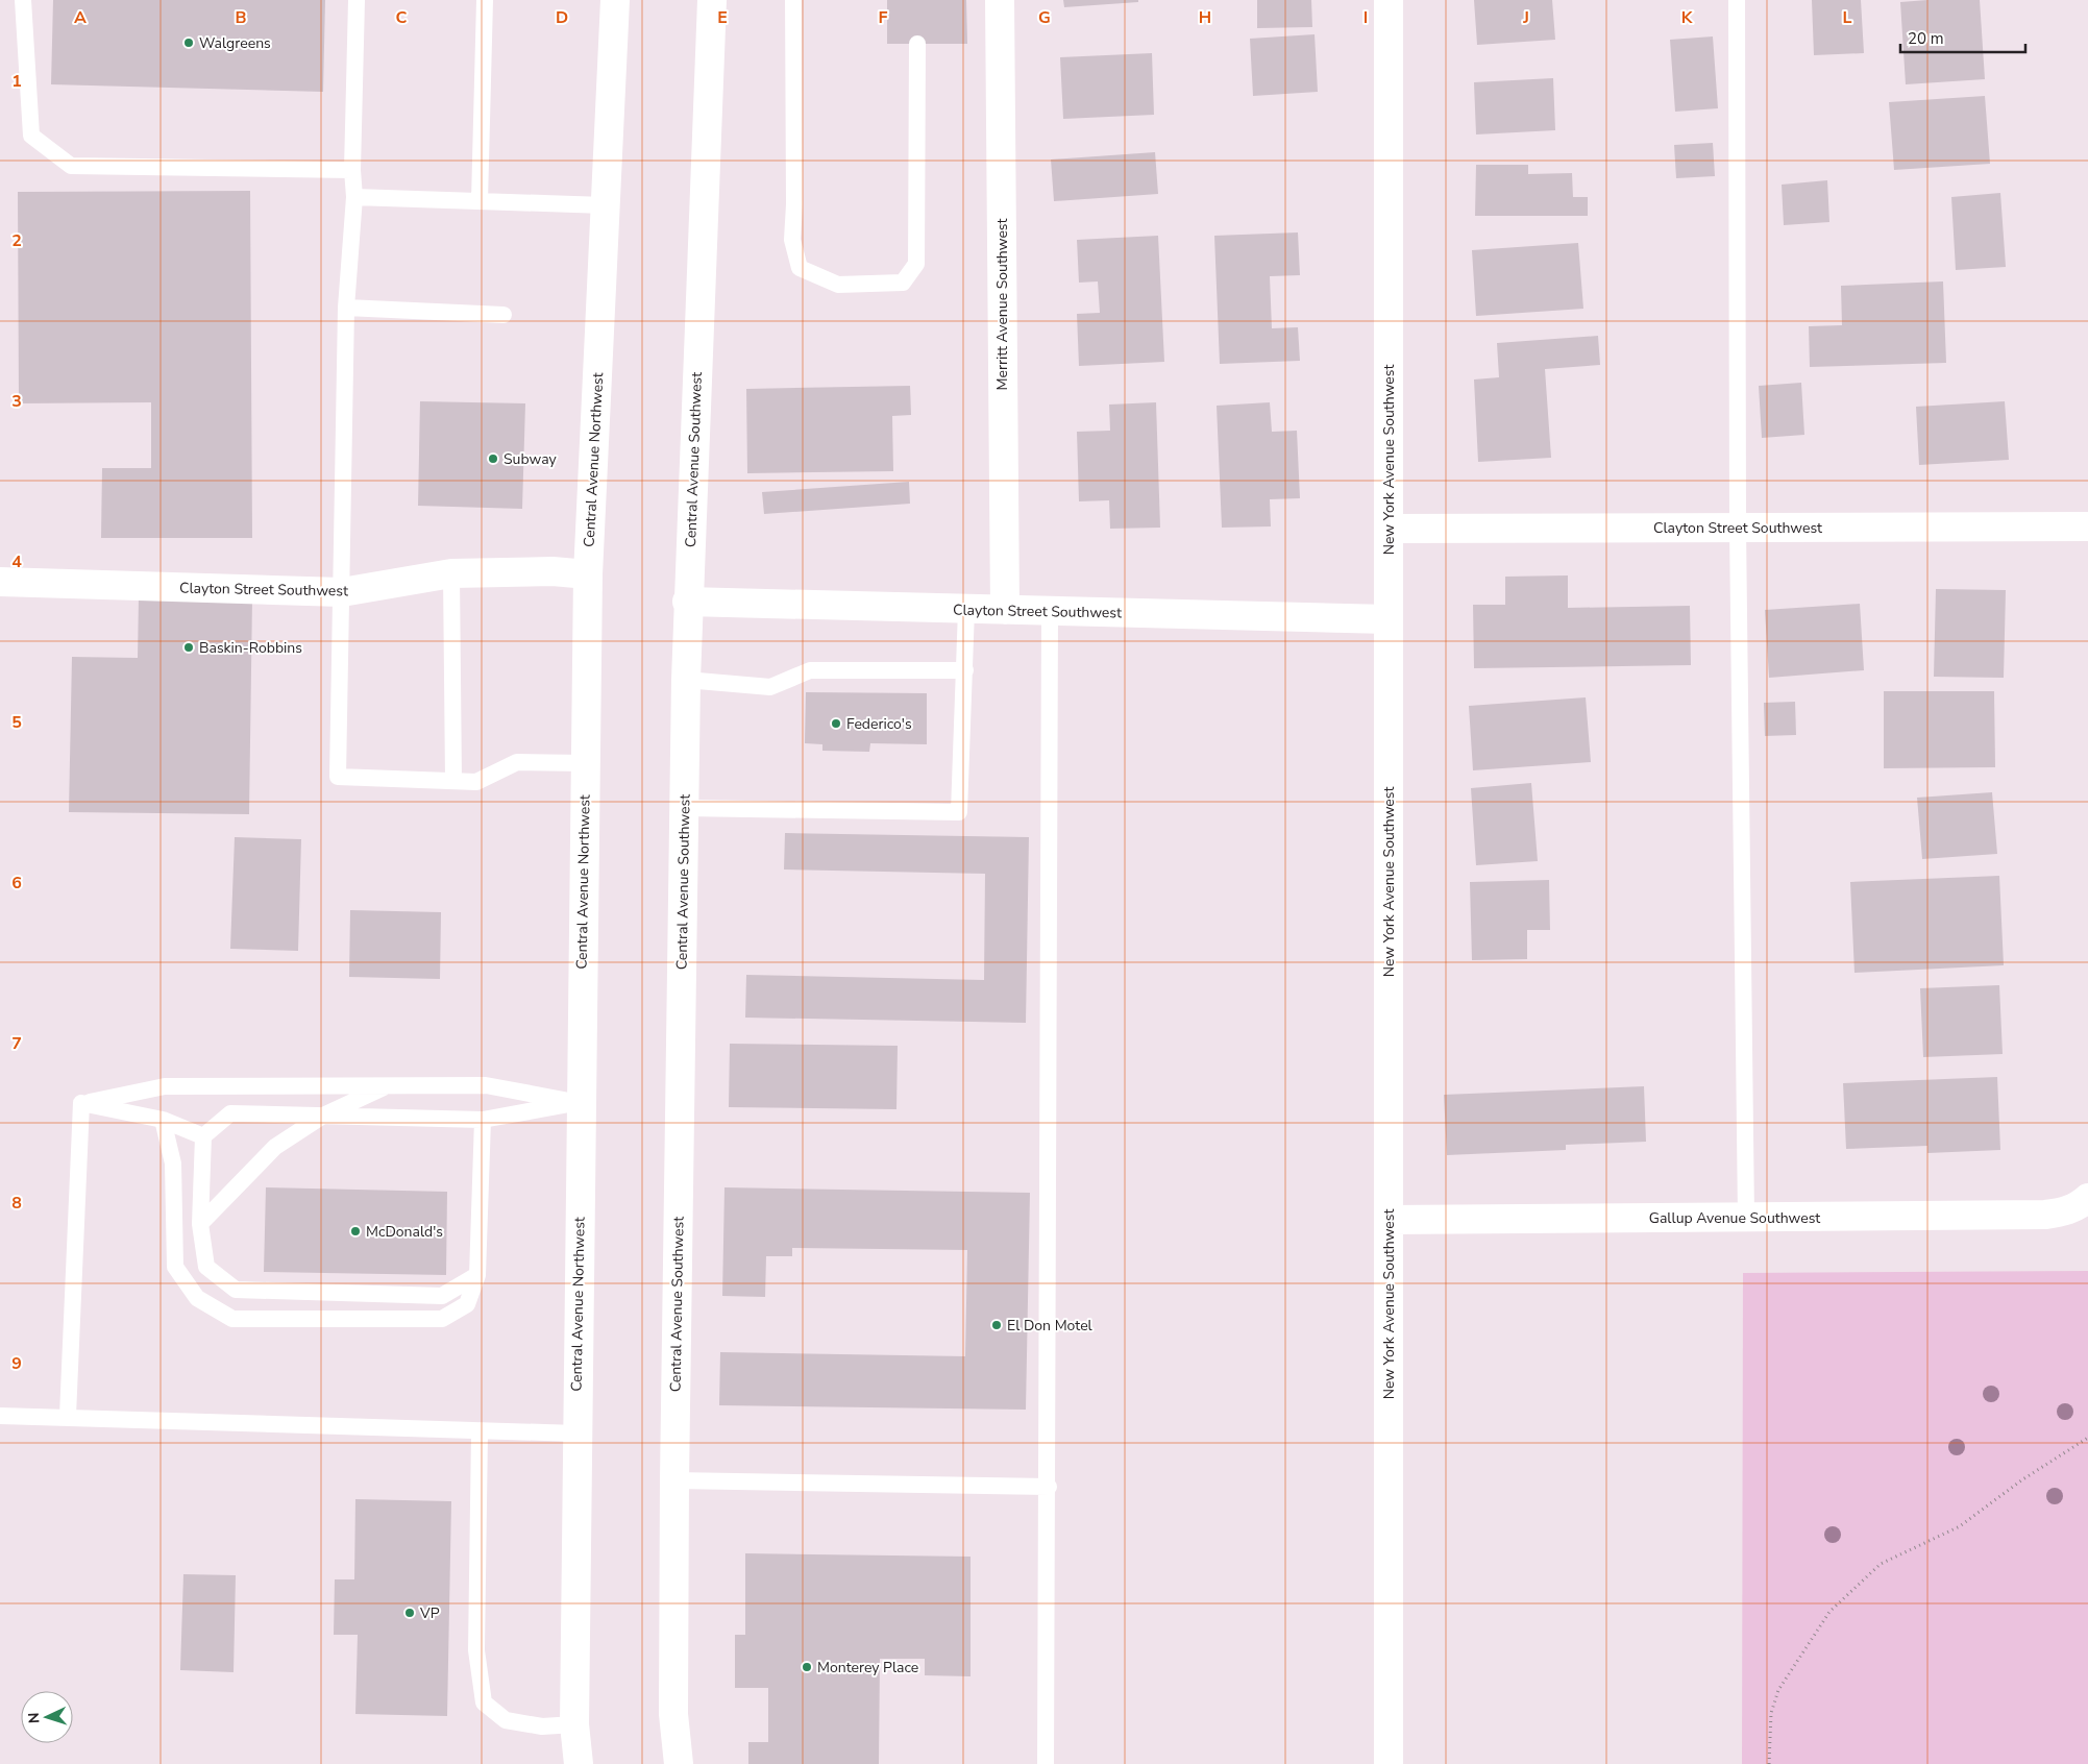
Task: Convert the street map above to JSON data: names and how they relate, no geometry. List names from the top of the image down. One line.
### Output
{"streets":{"street":["Merritt Avenue Southwest","Central Avenue Northwest","Central Avenue Southwest","New York Avenue Southwest","Clayton Street Southwest","Gallup Avenue Southwest"]},"crossings":[["Merritt Avenue Southwest","Clayton Street Southwest"],["Central Avenue Northwest","Clayton Street Southwest"],["Central Avenue Southwest","Clayton Street Southwest"],["New York Avenue Southwest","Clayton Street Southwest"],["New York Avenue Southwest","Gallup Avenue Southwest"]],"places":["Walgreens","Subway","Baskin-Robbins","Federico's","McDonald's","El Don Motel","VP","Monterey Place"],"scale_bar":"20 m","north":"left","grid":{"columns":["A","B","C","D","E","F","G","H","I","J","K","L"],"rows":["1","2","3","4","5","6","7","8","9"]}}
